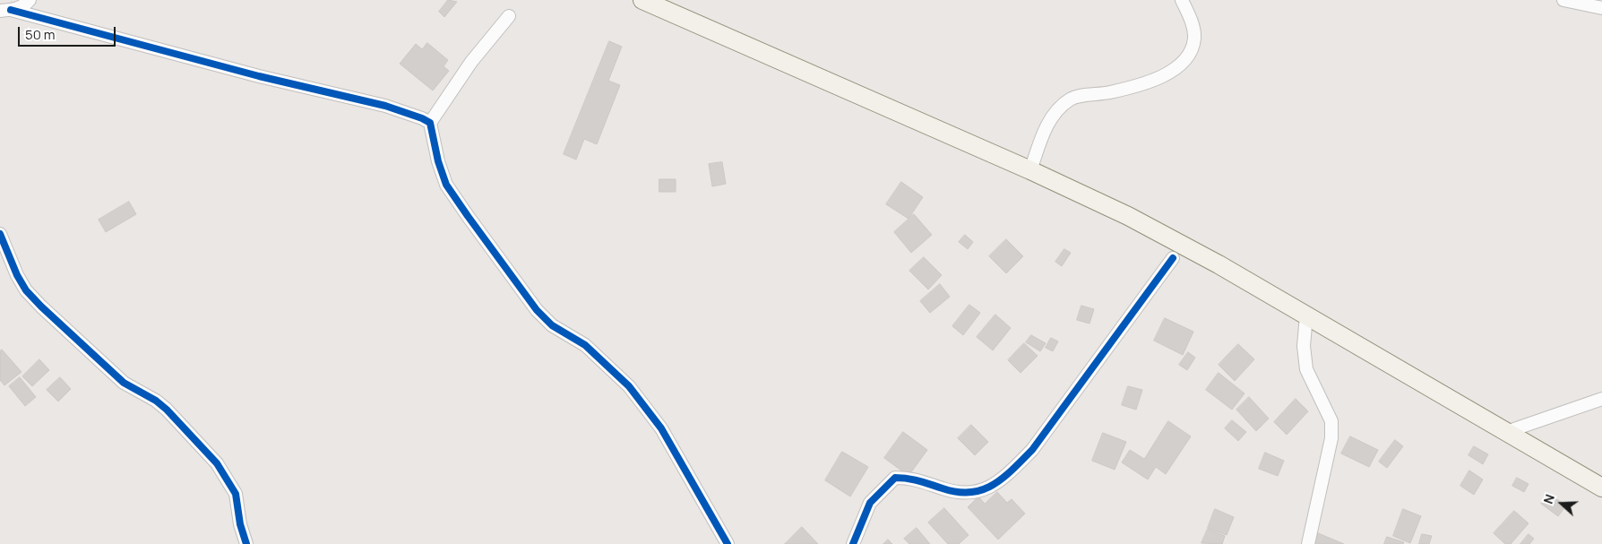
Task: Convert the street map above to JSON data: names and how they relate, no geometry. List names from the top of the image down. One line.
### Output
{"scale_bar":"50 m","north":"left"}
